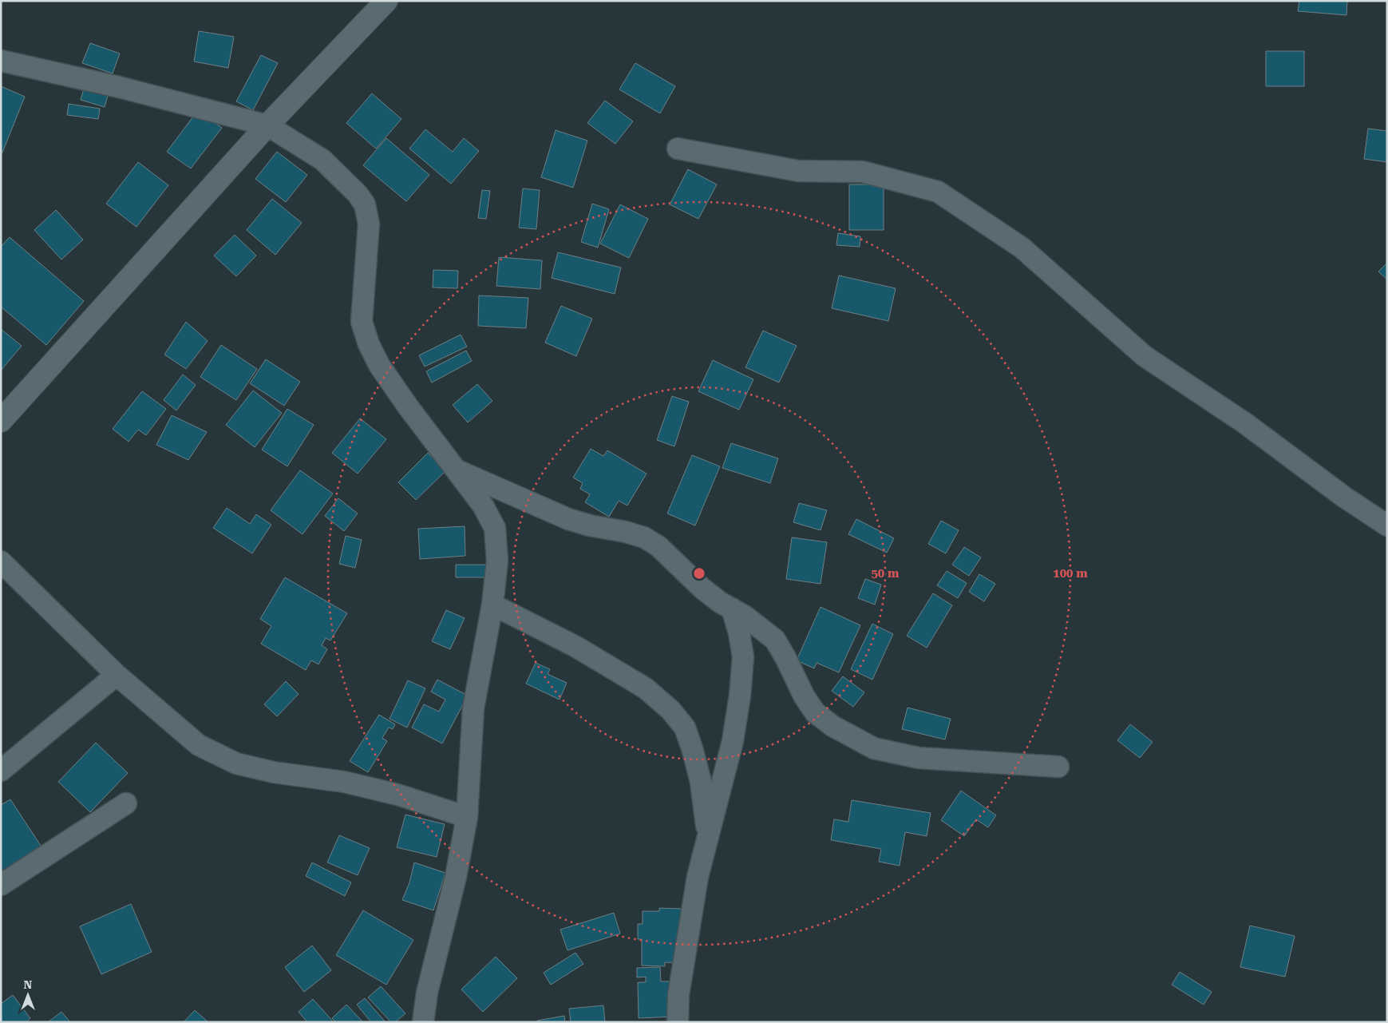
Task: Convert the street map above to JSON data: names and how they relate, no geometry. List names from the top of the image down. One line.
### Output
{"north":"top","rings":["50 m","100 m"]}
